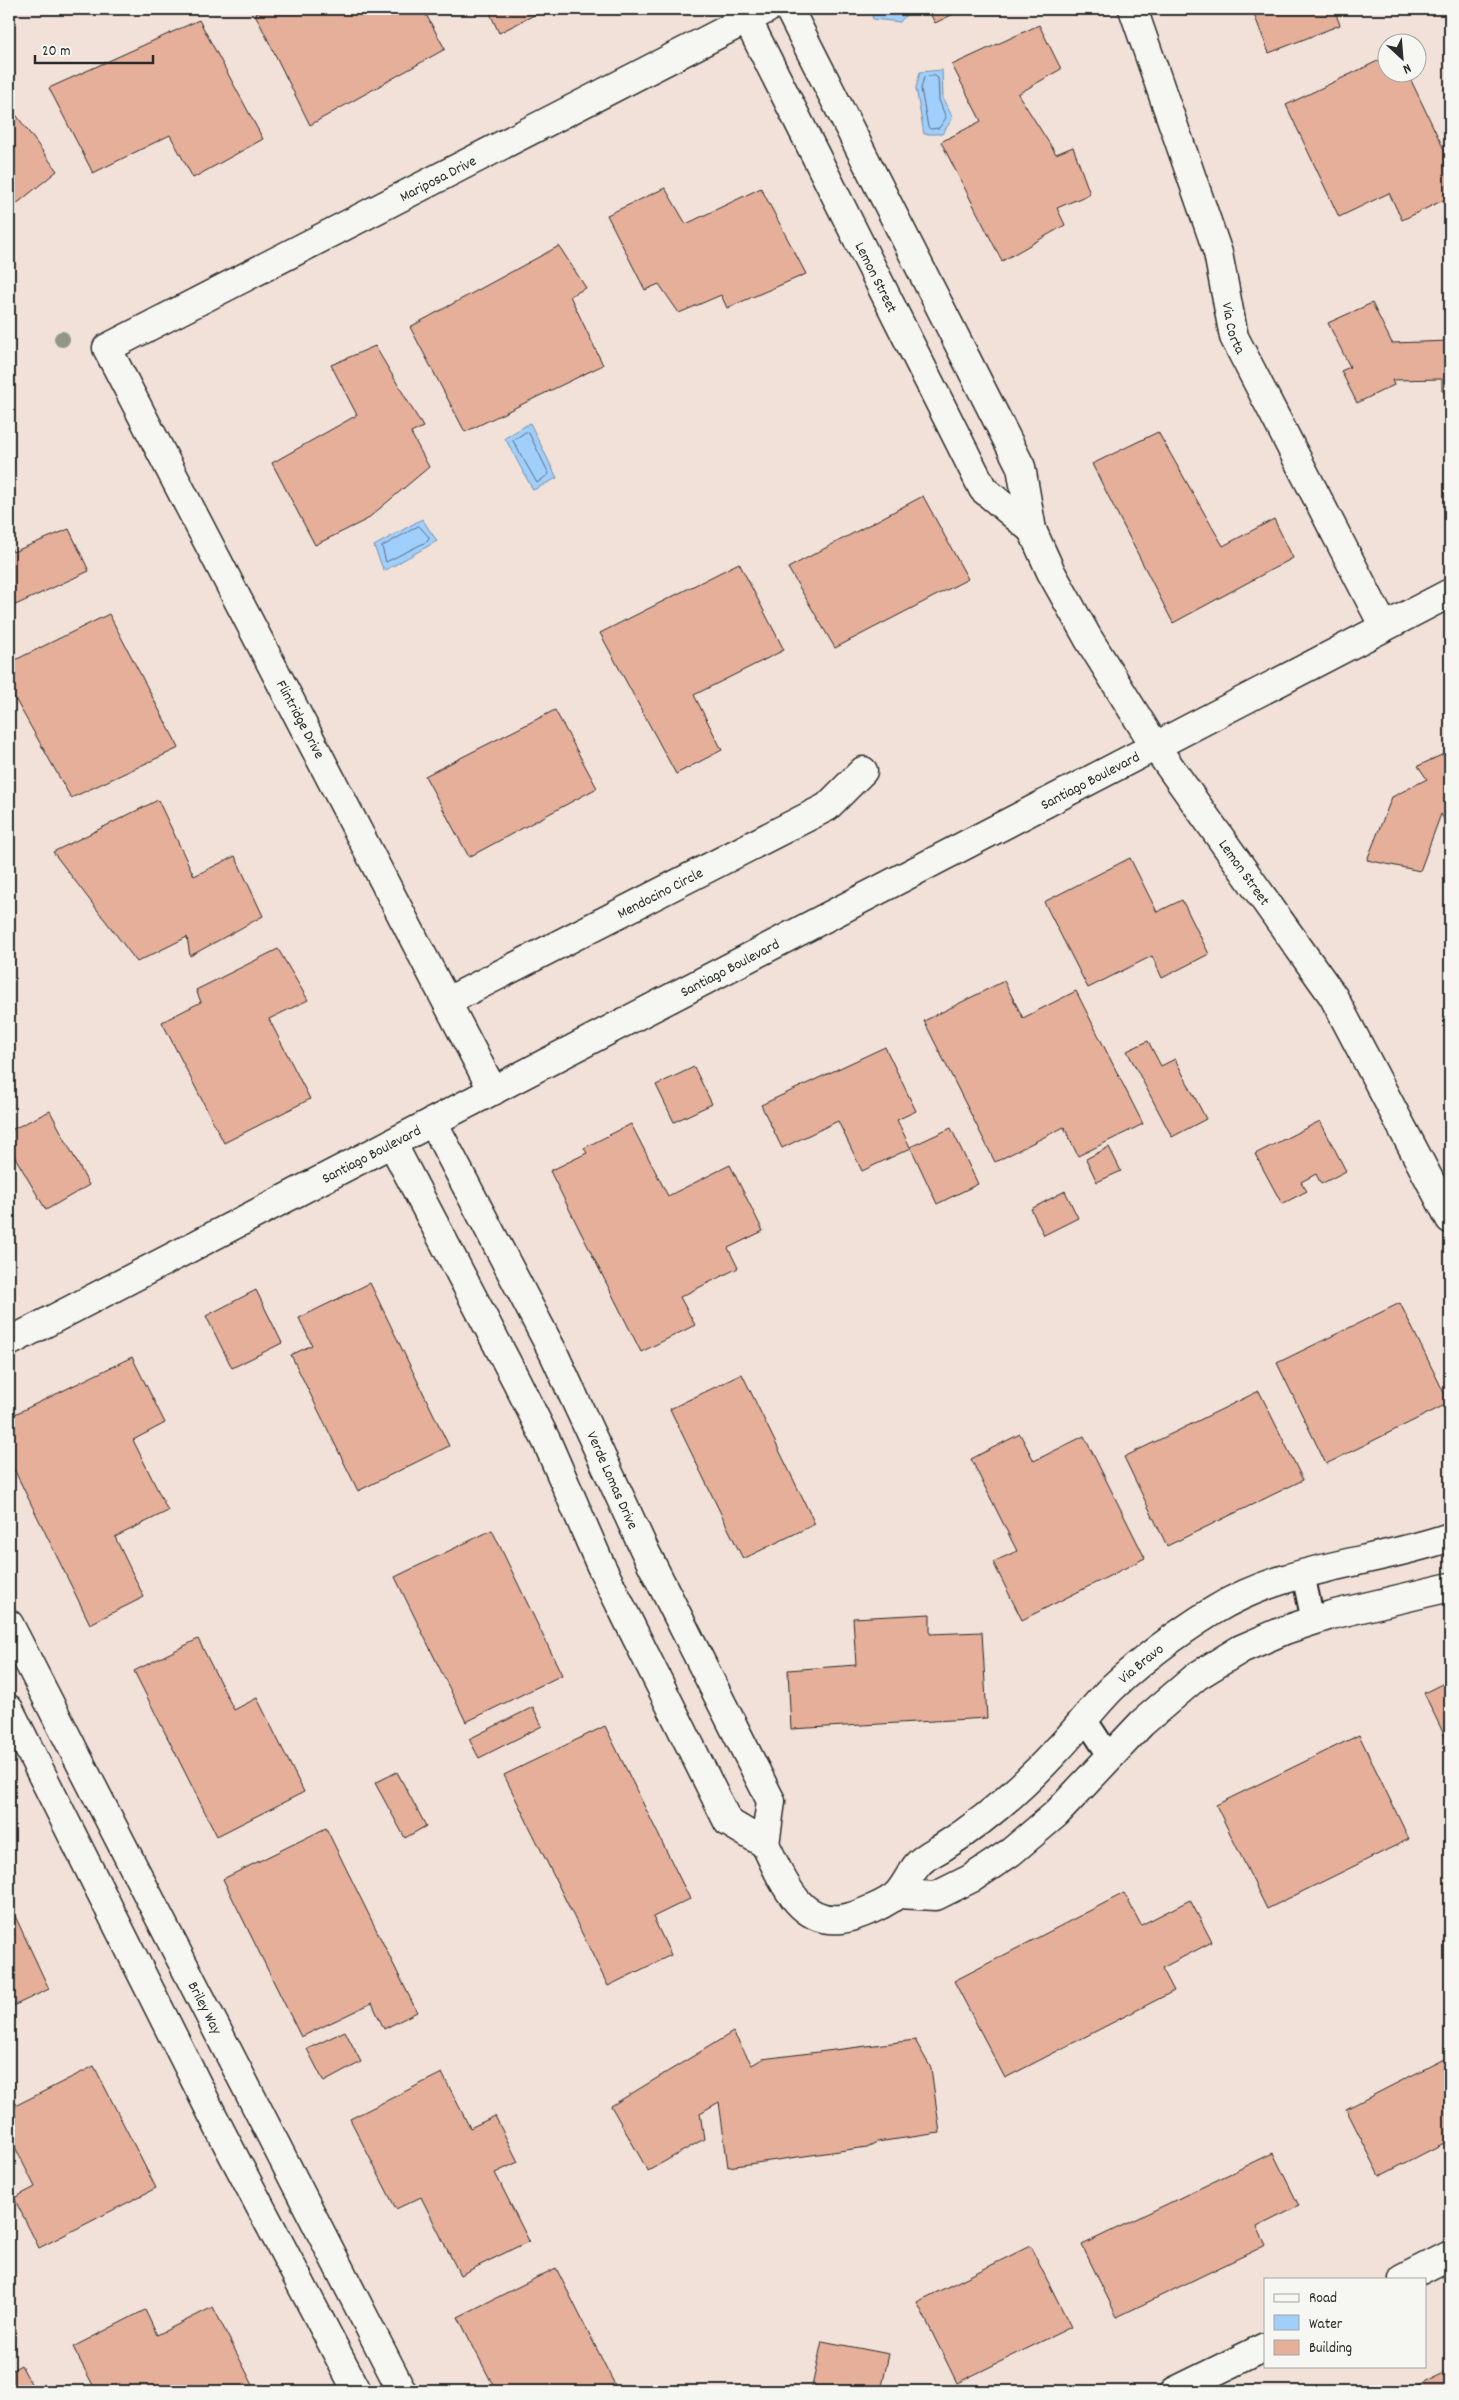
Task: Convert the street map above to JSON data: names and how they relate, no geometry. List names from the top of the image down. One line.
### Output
{"streets":{"street":["Mariposa Drive","Lemon Street","Via Corta","Flintridge Drive","Santiago Boulevard","Mendocino Circle","Verde Lomas Drive","Via Bravo","Briley Way"]},"crossings":[["Mariposa Drive","Lemon Street"],["Mariposa Drive","Flintridge Drive"],["Lemon Street","Santiago Boulevard"],["Via Corta","Santiago Boulevard"],["Flintridge Drive","Santiago Boulevard"],["Flintridge Drive","Mendocino Circle"],["Santiago Boulevard","Verde Lomas Drive"],["Verde Lomas Drive","Via Bravo"]],"legend":["Road","Water","Building"],"scale_bar":"20 m","north":"bottom right"}
